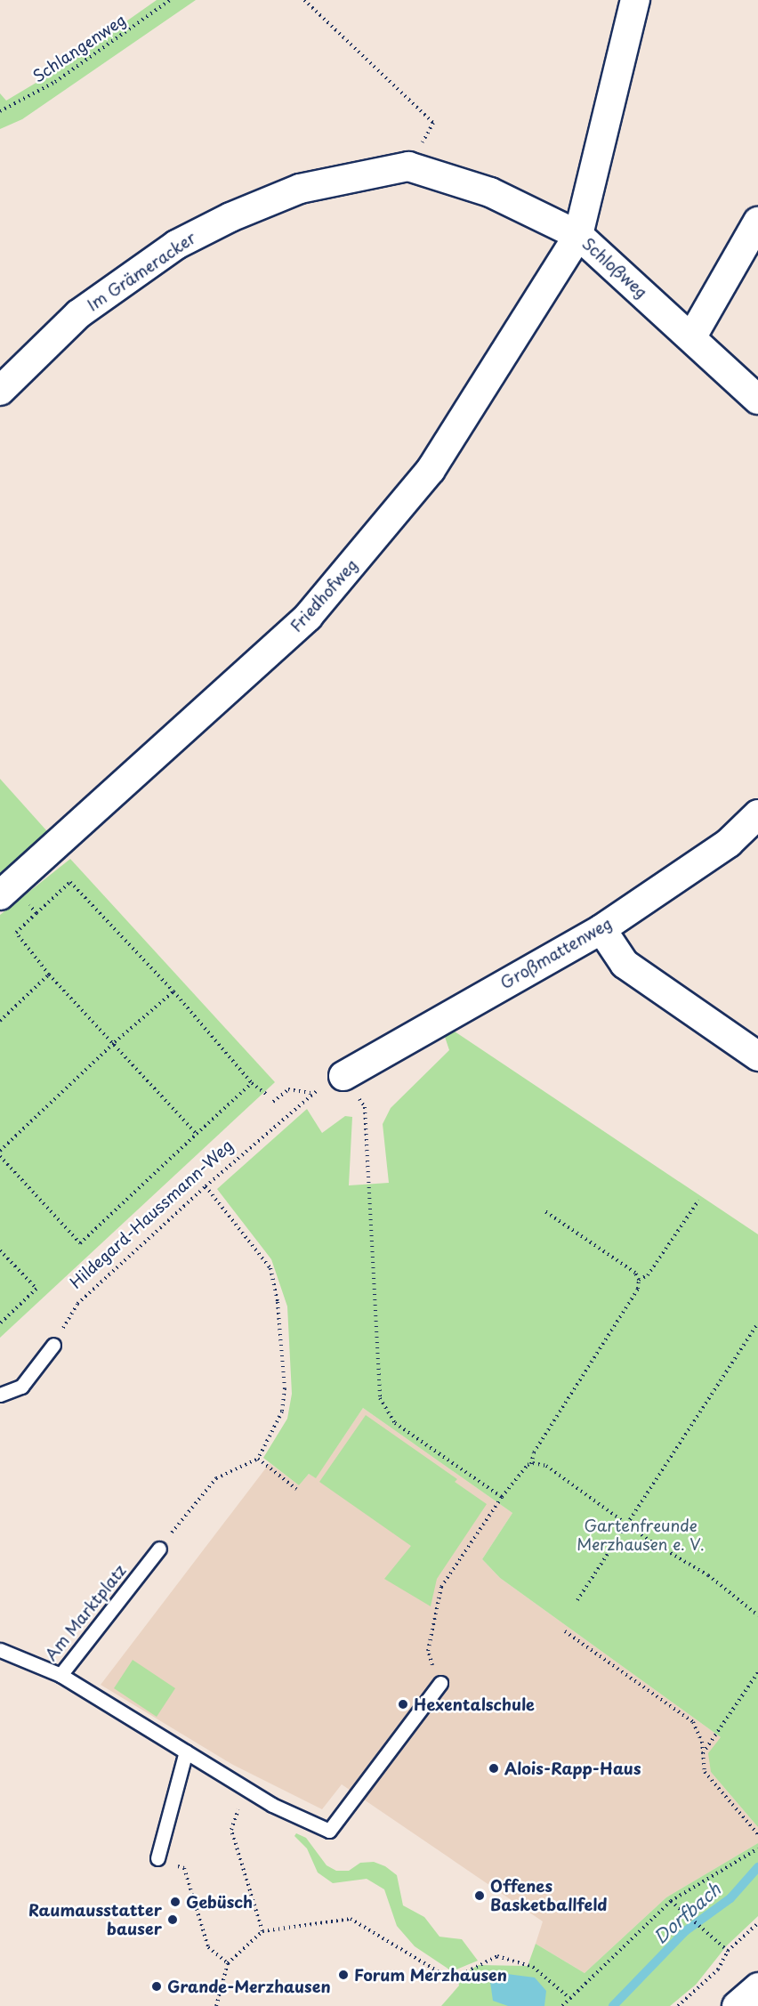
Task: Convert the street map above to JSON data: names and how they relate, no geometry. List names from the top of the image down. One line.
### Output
{"streets":{"street":["Schloßweg","Im Grämeracker","Friedhofweg","Großmattenweg"],"lane":["Am Marktplatz"],"path":["Schlangenweg","Hildegard-Haussmann-Weg"]},"crossings":[["Schloßweg","Im Grämeracker"],["Schloßweg","Friedhofweg"],["Im Grämeracker","Friedhofweg"],["Großmattenweg","Hildegard-Haussmann-Weg"]],"water":["Dorfbach"],"parks":["Gartenfreunde Merzhausen e. V."],"places":["Hexentalschule","Alois-Rapp-Haus","Offenes Basketballfeld","Gebüsch","Raumausstatter bauser","Forum Merzhausen","Grande-Merzhausen"]}
